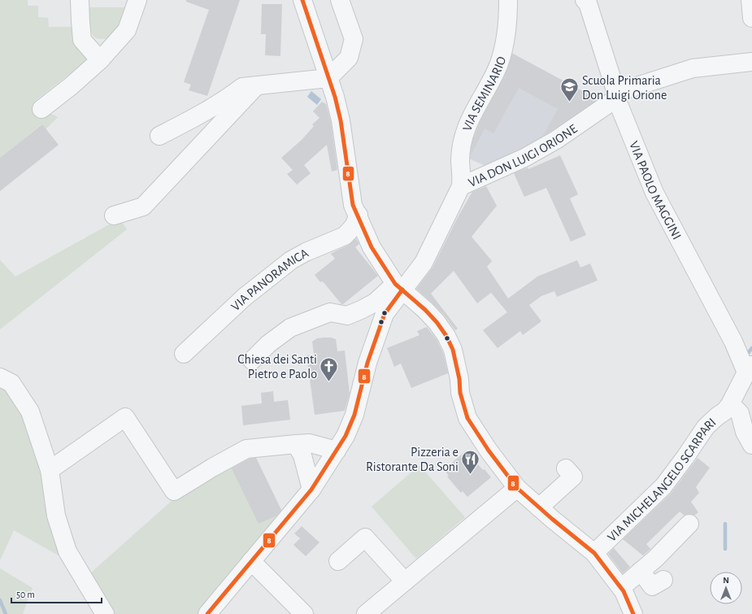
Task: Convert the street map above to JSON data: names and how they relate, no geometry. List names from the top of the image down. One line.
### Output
{"streets":{"street":["VIA SEMINARIO","VIA DON LUIGI ORIONE","VIA PAOLO MAGGINI","VIA PANORAMICA","VIA MICHELANGELO SCARPARI"]},"crossings":[["VIA SEMINARIO","VIA DON LUIGI ORIONE"],["VIA DON LUIGI ORIONE","VIA PAOLO MAGGINI"]],"places":{"school or university":["Scuola Primaria Don Luigi Orione"],"church":["Chiesa dei Santi Pietro e Paolo"],"restaurant":["Pizzeria e Ristorante Da Soni"]},"lines":["transit line 8"],"scale_bar":"50 m","north":"top"}
